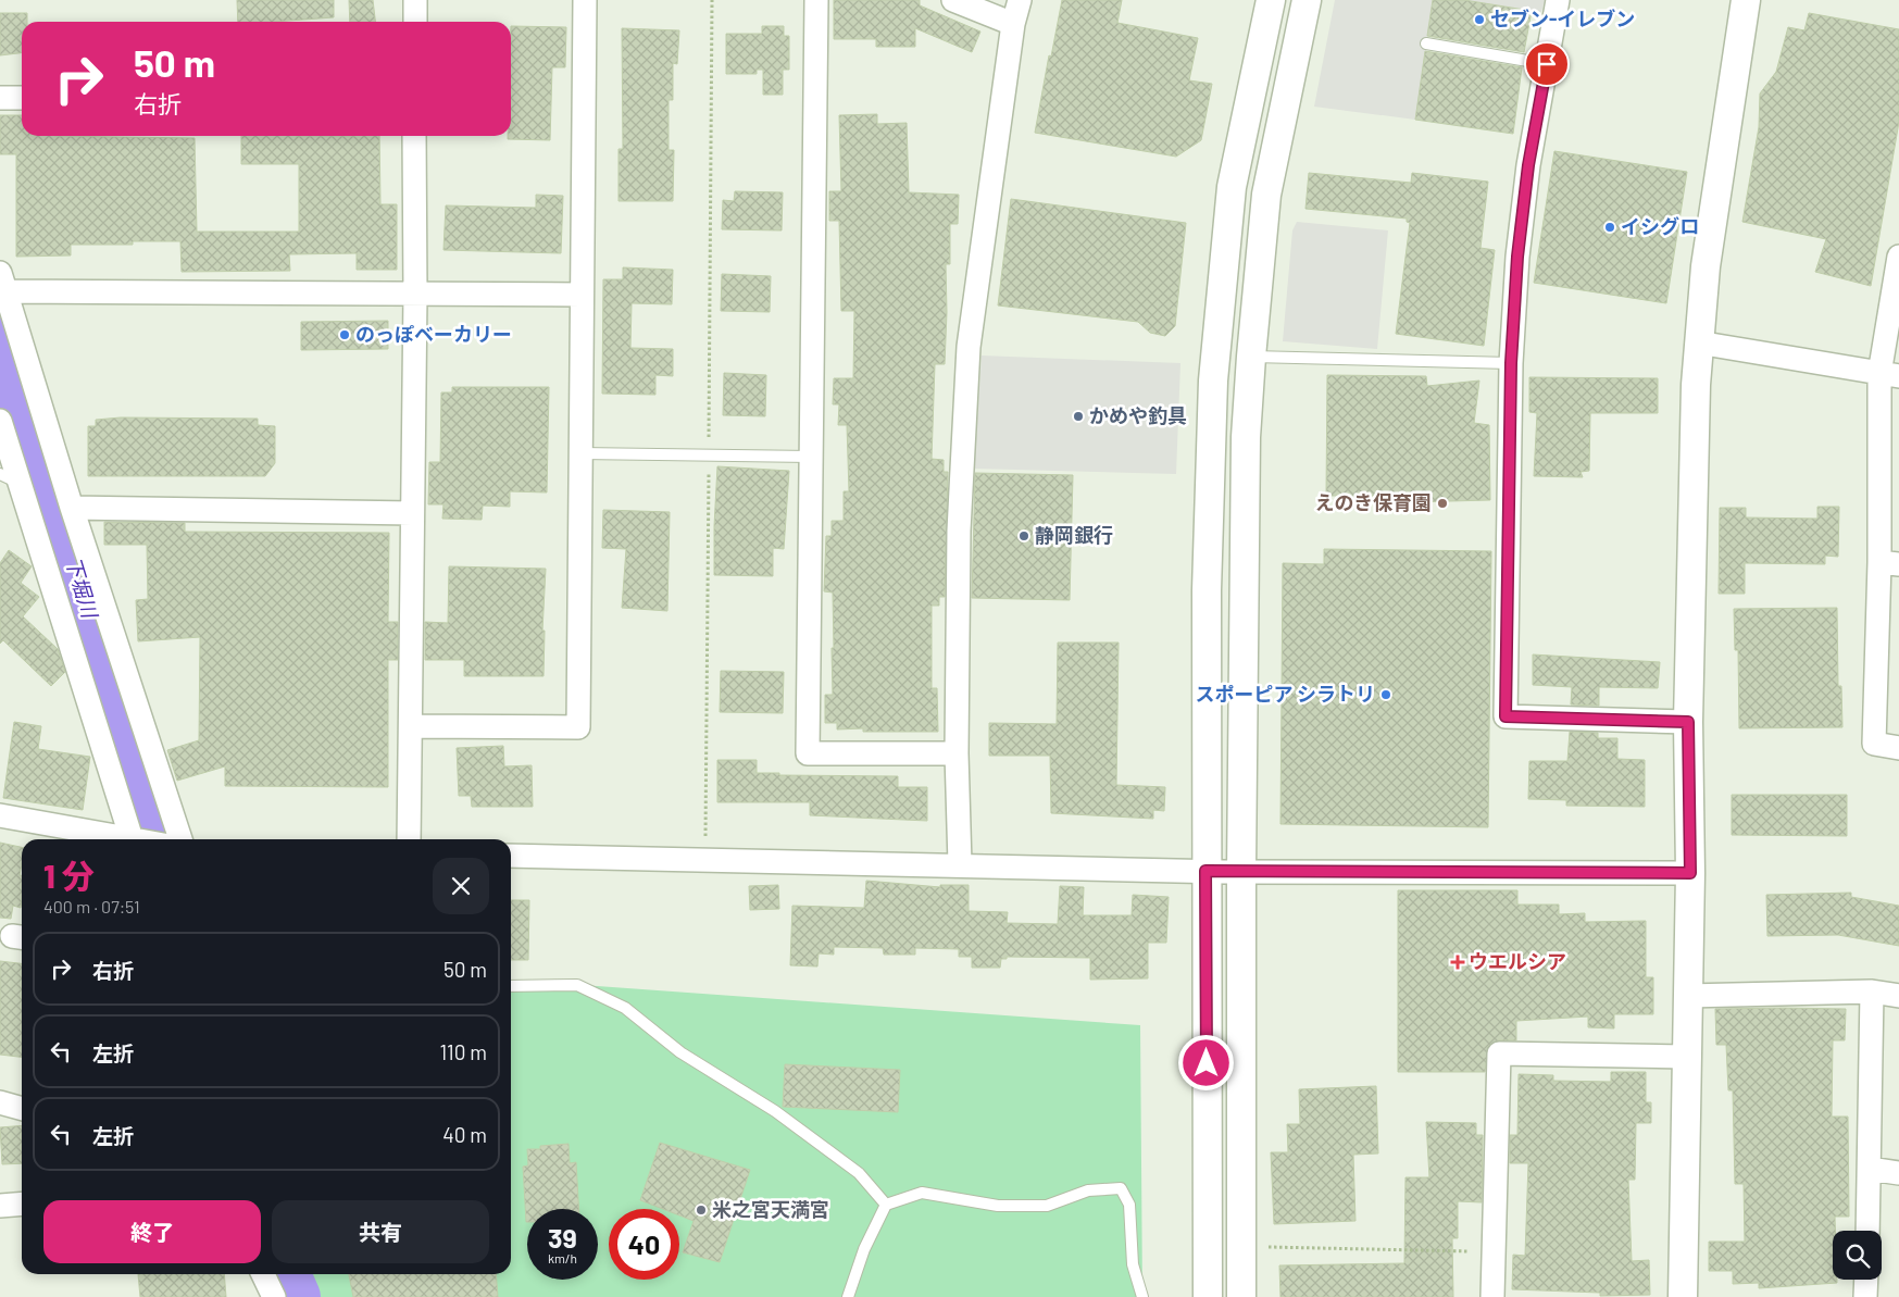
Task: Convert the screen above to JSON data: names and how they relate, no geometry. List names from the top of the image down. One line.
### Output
{"water":["下堀川"],"places":{"other":["セブン-イレブン","イシグロ","のっぽベーカリー","かめや釣具","えのき保育園","静岡銀行","スポーピア シラトリ","米之宮天満宮"],"health":["ウエルシア"]},"page":{"turn":["50 m","右折"],"heading":["1 分","400 m · 07:51"],"list":[{"name":"右折","value":"50 m"},{"name":"左折","value":"110 m"},{"name":"左折","value":"40 m"}],"buttons":["終了","共有"],"speed":"39 km/h","limit":"40"}}
